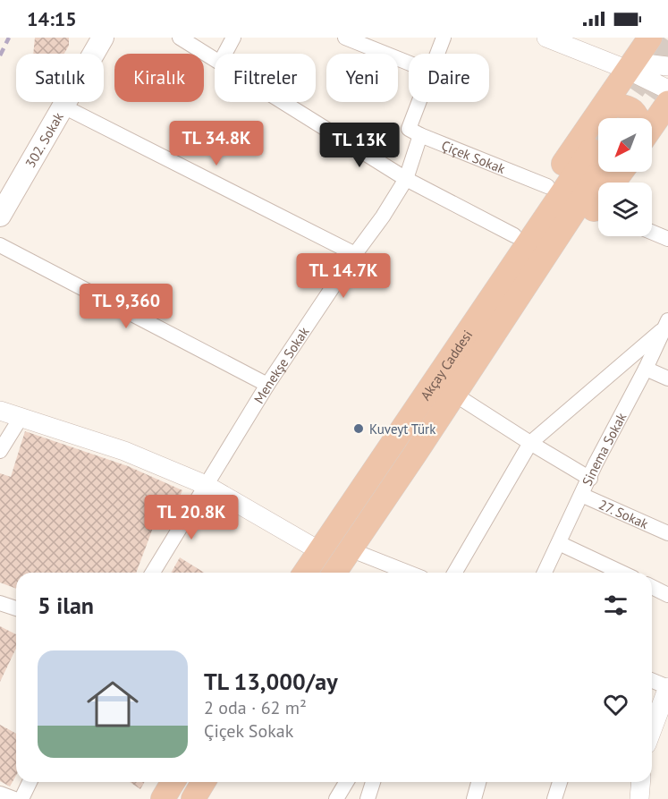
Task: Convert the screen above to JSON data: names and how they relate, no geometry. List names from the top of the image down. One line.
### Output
{"streets":{"highway":["Akçay Caddesi"],"main road":["302. Sokak"],"street":["Çiçek Sokak","Menekşe Sokak","Sinema Sokak","27. Sokak"]},"crossings":[["Sinema Sokak","27. Sokak"]],"places":["Kuveyt Türk"],"north":"bottom left","page":{"status":"14:15","chip":["Satılık","Kiralık","Filtreler","Yeni","Daire"],"price":["TL 34.8K","TL 13K","TL 14.7K","TL 9,360","TL 20.8K"],"heading":"5 ilan","list":[{"name":"TL 13,000/ay","note":"2 oda · 62 m² · Çiçek Sokak"}]}}
